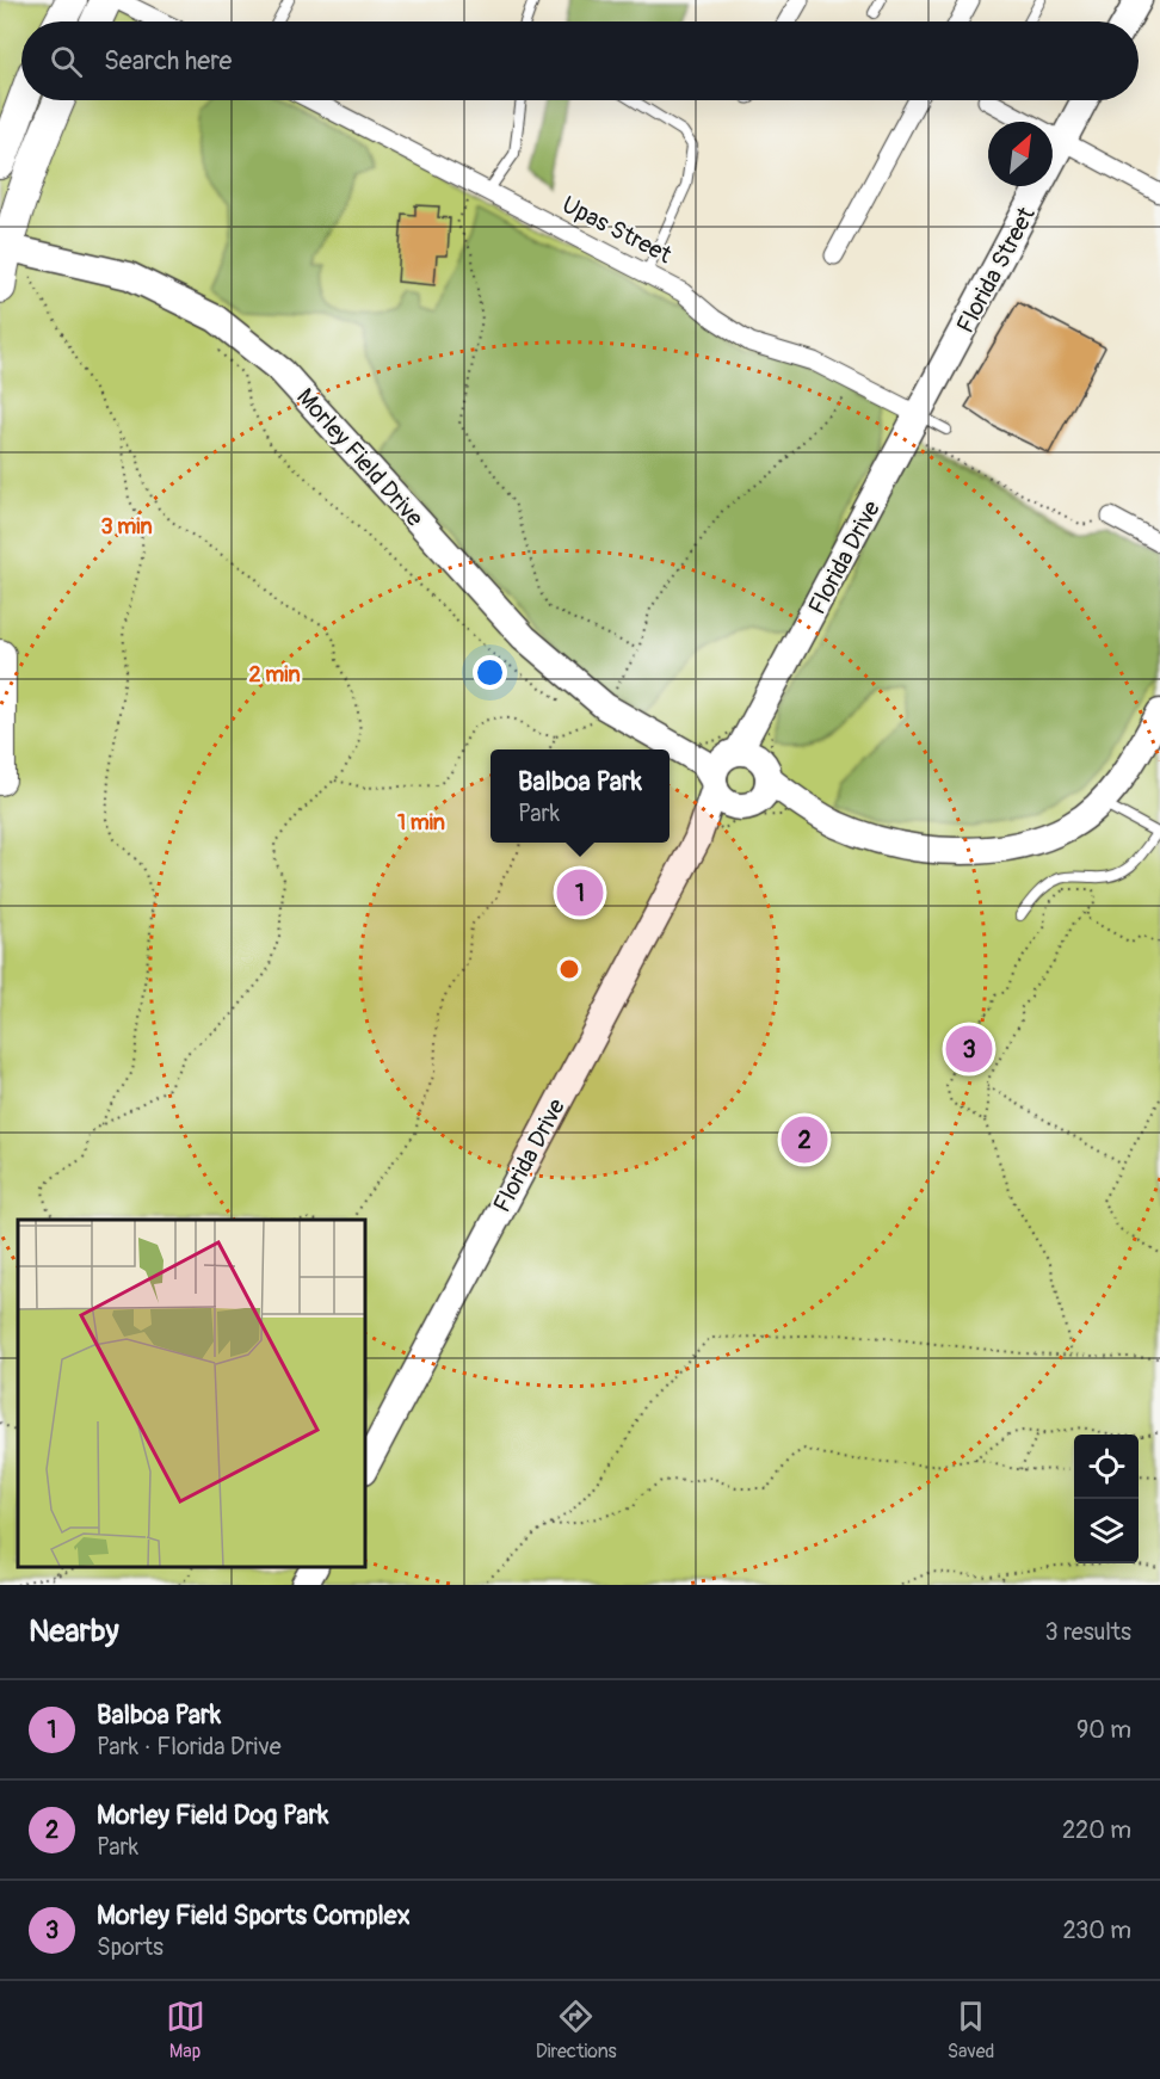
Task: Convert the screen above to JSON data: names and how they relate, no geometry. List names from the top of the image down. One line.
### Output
{"streets":{"street":["Upas Street","Florida Street","Morley Field Drive","Florida Drive"]},"crossings":[["Upas Street","Florida Street"],["Upas Street","Florida Drive"],["Florida Street","Florida Drive"],["Morley Field Drive","Florida Drive"]],"north":"top right","page":{"search":"Search here","popup":["Balboa Park","Park"],"pins":["1","3","2"],"heading":["Nearby","3 results"],"list":[{"mark":"1","name":"Balboa Park","note":"Park · Florida Drive","value":"90 m"},{"mark":"2","name":"Morley Field Dog Park","note":"Park","value":"220 m"},{"mark":"3","name":"Morley Field Sports Complex","note":"Sports","value":"230 m"}],"nav":["Map","Directions","Saved"]},"rings":["3 min","2 min","1 min"]}
